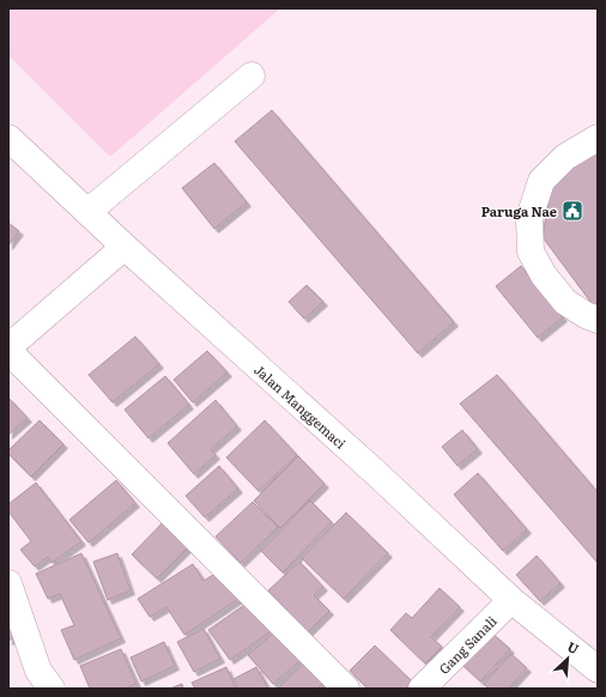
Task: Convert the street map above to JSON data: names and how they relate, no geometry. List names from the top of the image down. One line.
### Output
{"streets":{"street":["Jalan Manggemaci","Gang Sanali"]},"crossings":[["Jalan Manggemaci","Gang Sanali"]],"places":{"public building":["Paruga Nae"]},"north":"top right"}
